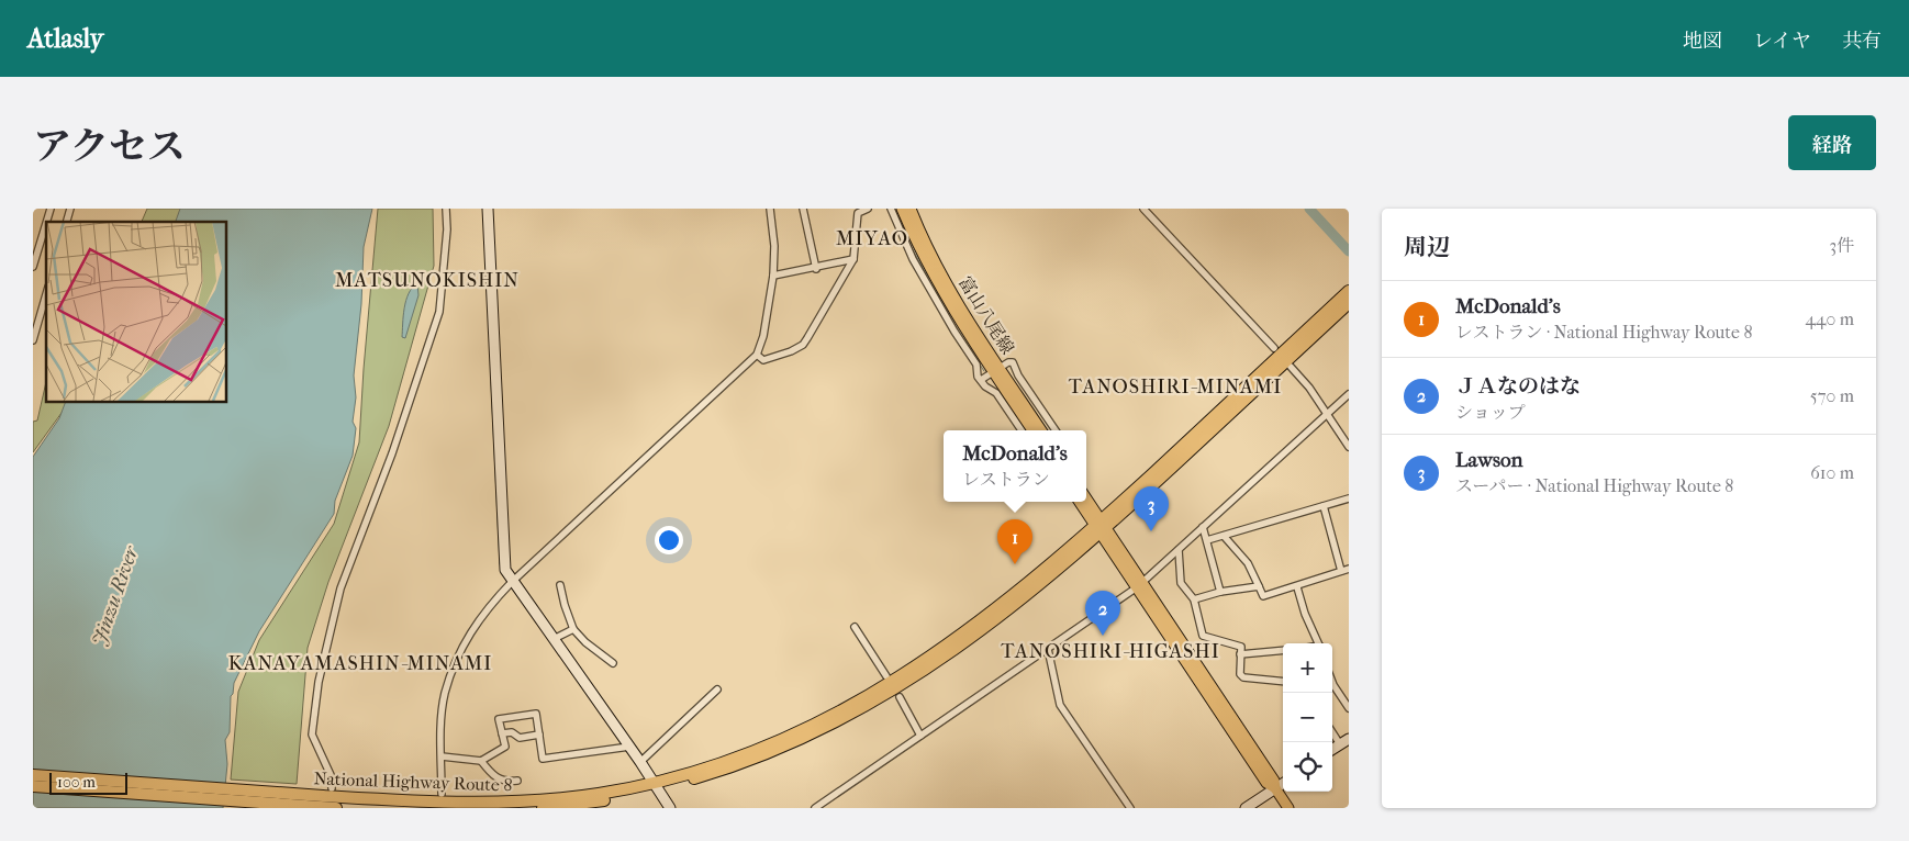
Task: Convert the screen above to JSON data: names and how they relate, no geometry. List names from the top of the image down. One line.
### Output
{"streets":{"highway":["National Highway Route 8"],"main road":["富山八尾線"]},"districts":["MIYAO","MATSUNOKISHIN","TANOSHIRI-MINAMI","TANOSHIRI-HIGASHI","KANAYAMASHIN-MINAMI"],"water":["Jinzu River"],"scale_bar":"100 m","page":{"header":"Atlasly","nav":["地図","レイヤ","共有"],"title":"アクセス","buttons":"経路","heading":["周辺","3件"],"list":[{"mark":"1","name":"McDonald's","note":"レストラン · National Highway Route 8","value":"440 m"},{"mark":"2","name":"ＪＡなのはな","note":"ショップ","value":"570 m"},{"mark":"3","name":"Lawson","note":"スーパー · National Highway Route 8","value":"610 m"}],"popup":["McDonald's","レストラン"],"pins":["3","1","2"],"map_buttons":["+","−"],"scale":"100 m"}}
